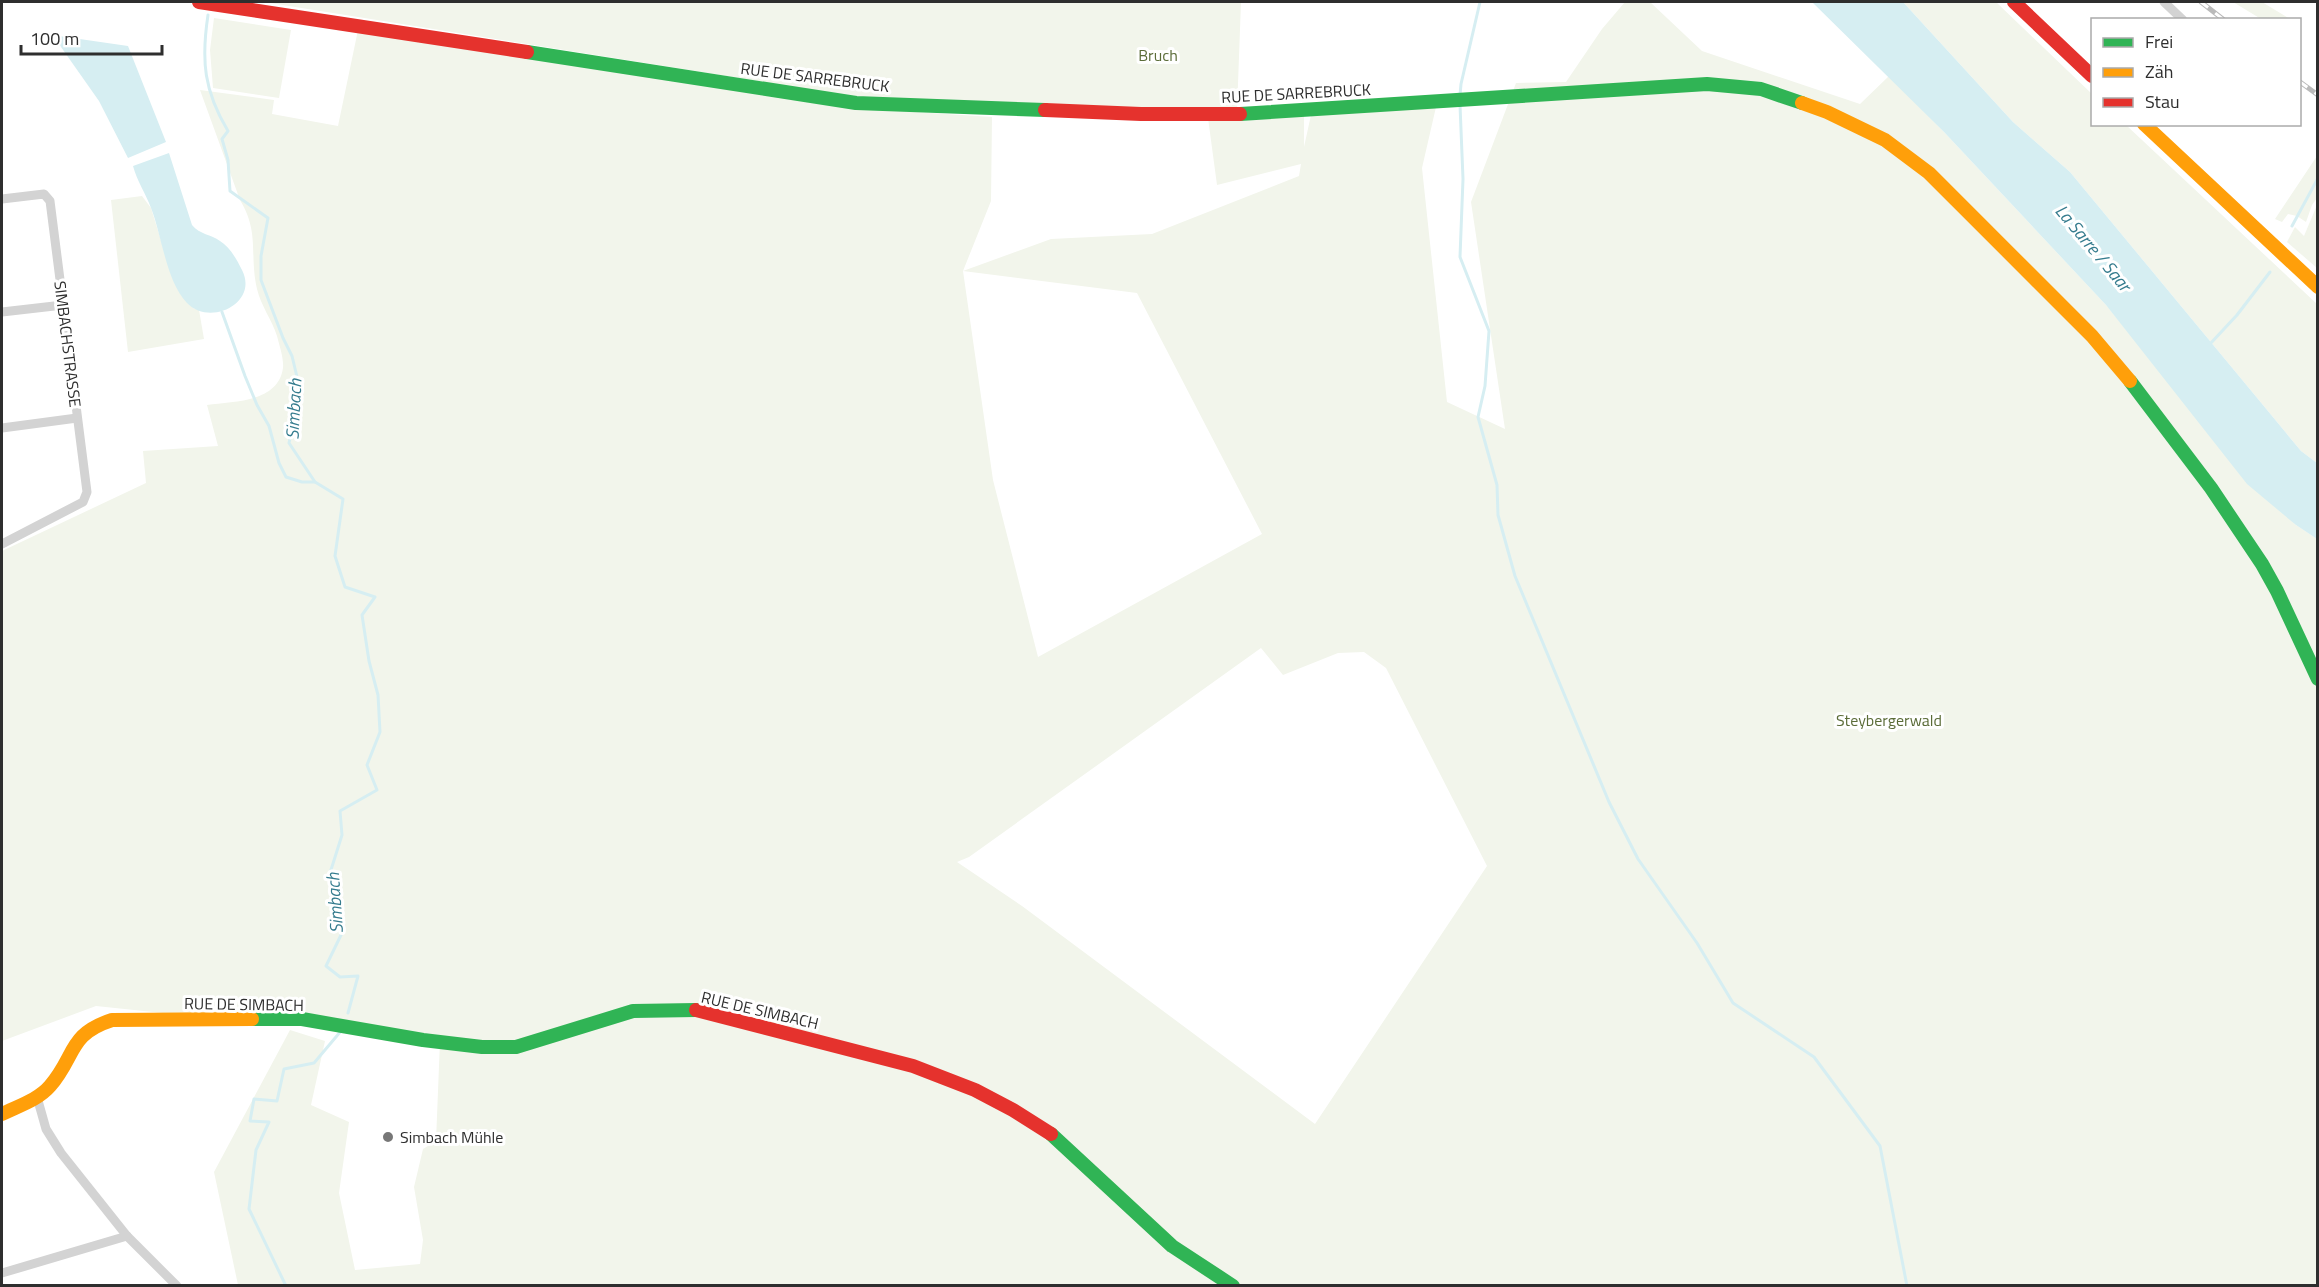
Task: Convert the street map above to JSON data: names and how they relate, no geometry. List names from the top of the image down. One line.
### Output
{"streets":{"main road":["RUE DE SARREBRUCK","RUE DE SIMBACH"],"street":["SIMBACHSTRASSE"]},"water":["La Sarre / Saar","Simbach"],"parks":["Bruch","Steybergerwald"],"places":["Simbach Mühle"],"legend":["Frei","Zäh","Stau"],"scale_bar":"100 m"}
